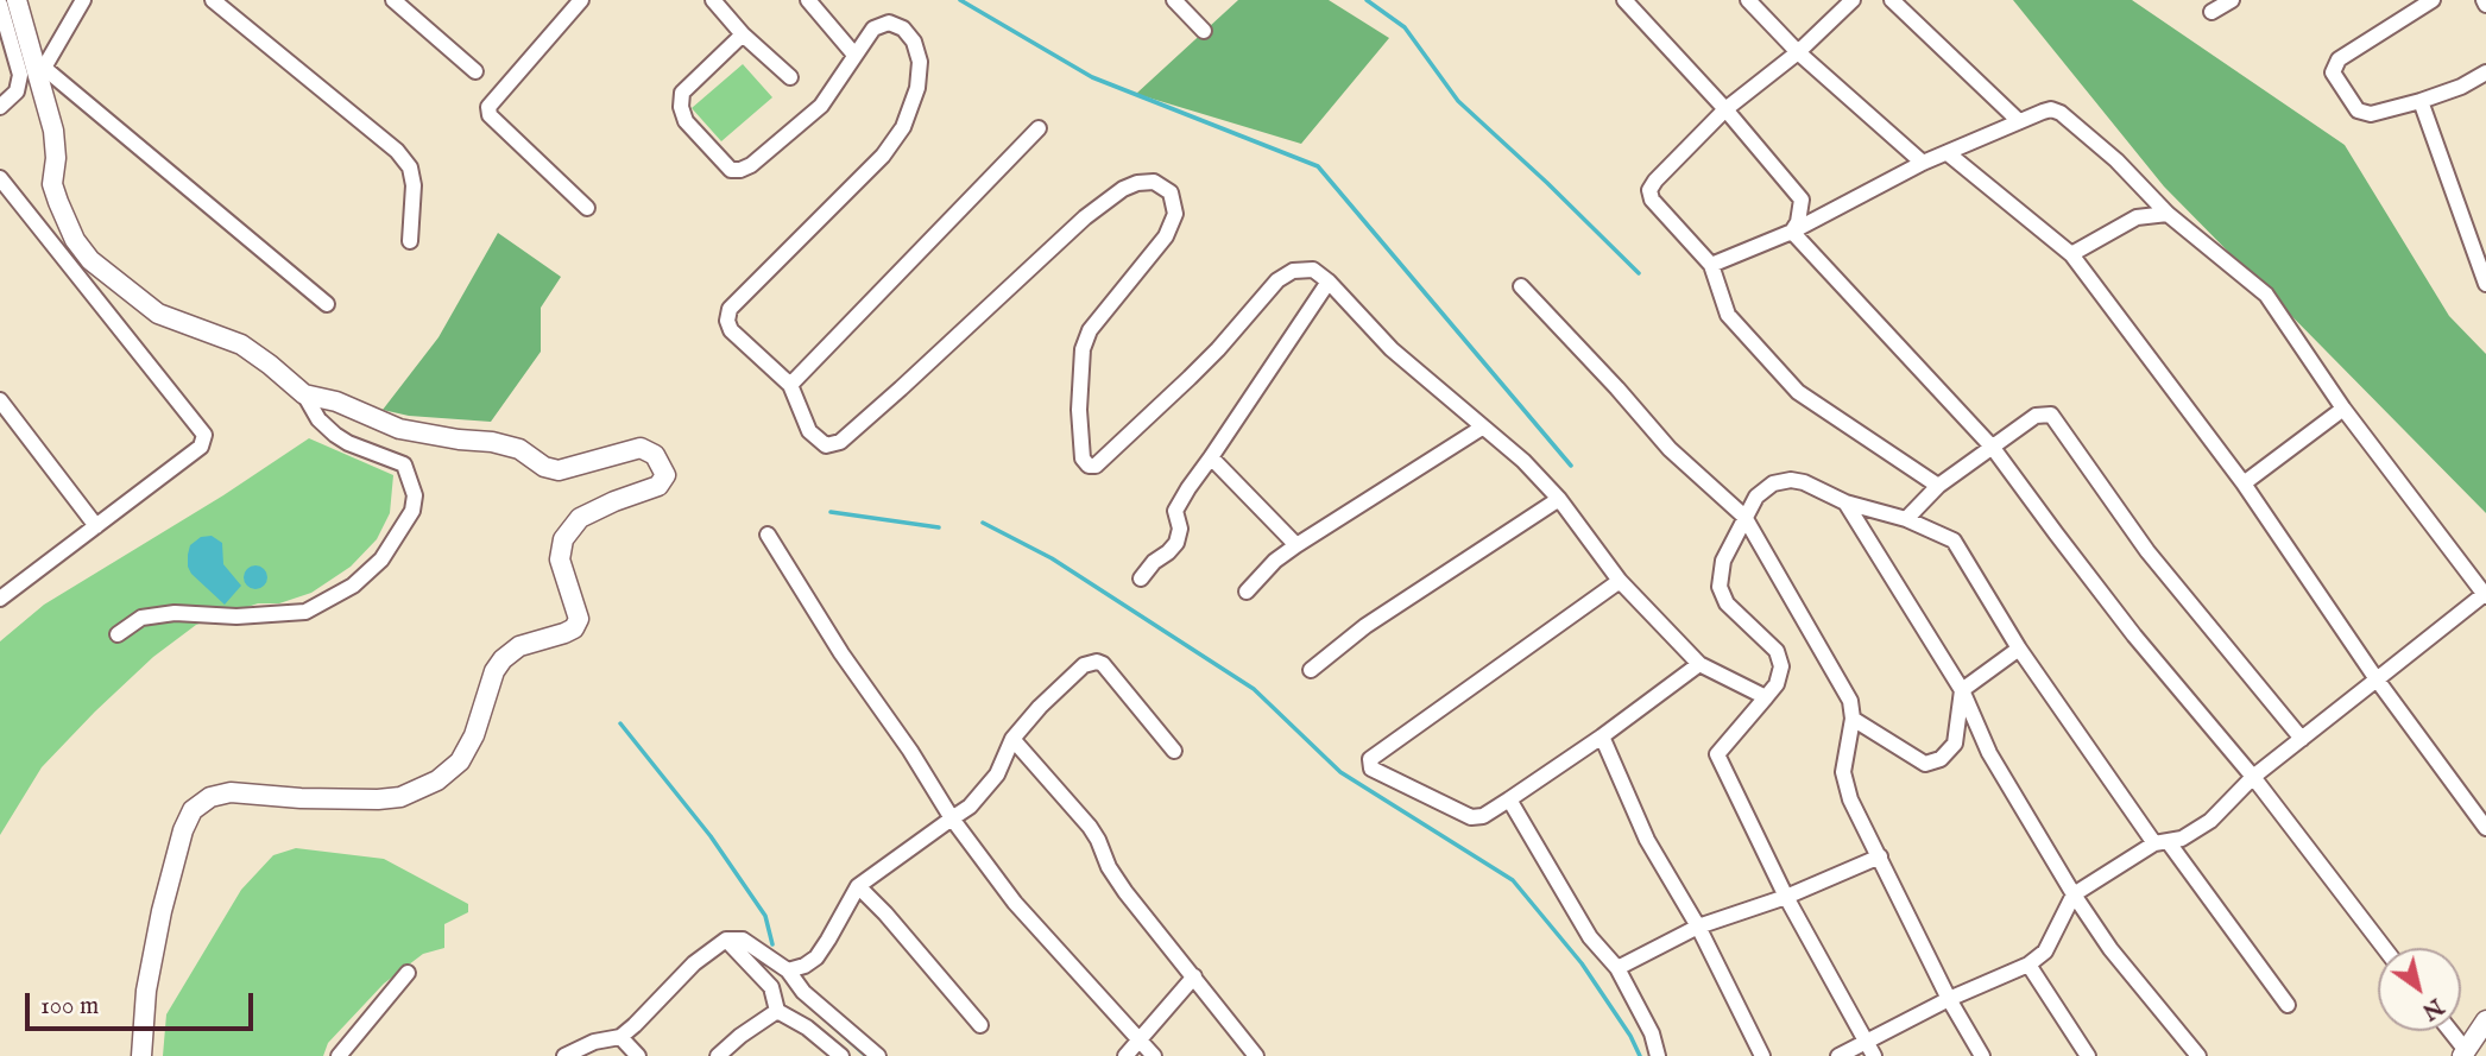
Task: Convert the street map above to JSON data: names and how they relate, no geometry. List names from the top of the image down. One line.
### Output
{"scale_bar":"100 m","north":"bottom right"}
